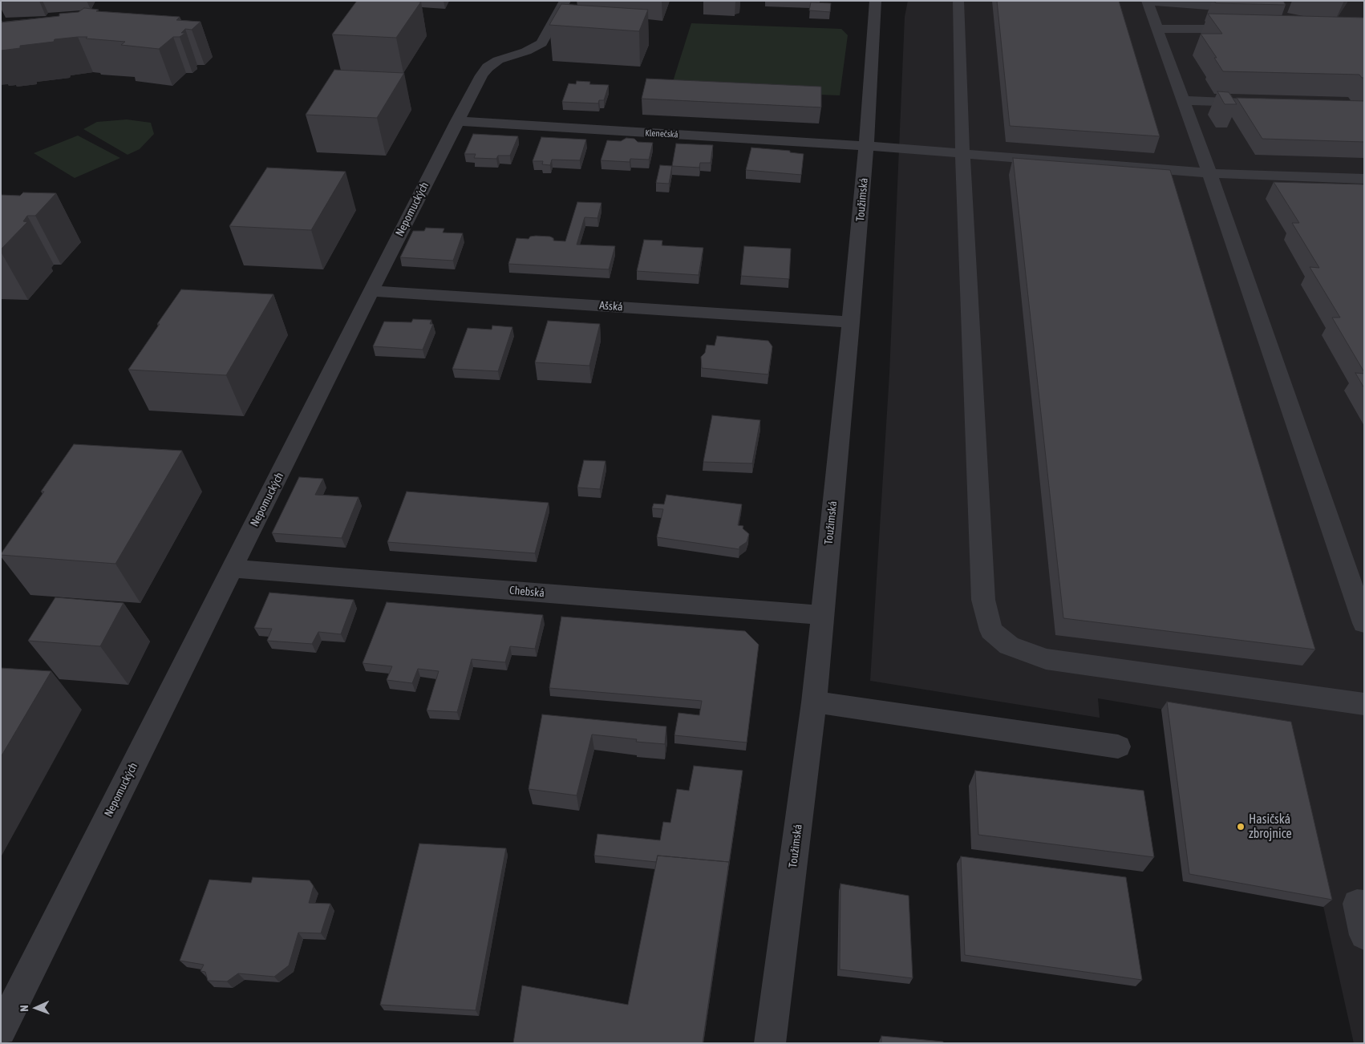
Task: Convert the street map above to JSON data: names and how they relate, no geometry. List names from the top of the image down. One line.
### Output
{"streets":{"street":["Klenečská","Toužimská","Nepomuckých","Ašská","Chebská"]},"crossings":[["Klenečská","Toužimská"],["Klenečská","Nepomuckých"],["Toužimská","Ašská"],["Toužimská","Chebská"],["Nepomuckých","Ašská"],["Nepomuckých","Chebská"]],"places":["Hasičská zbrojnice"],"north":"left"}
